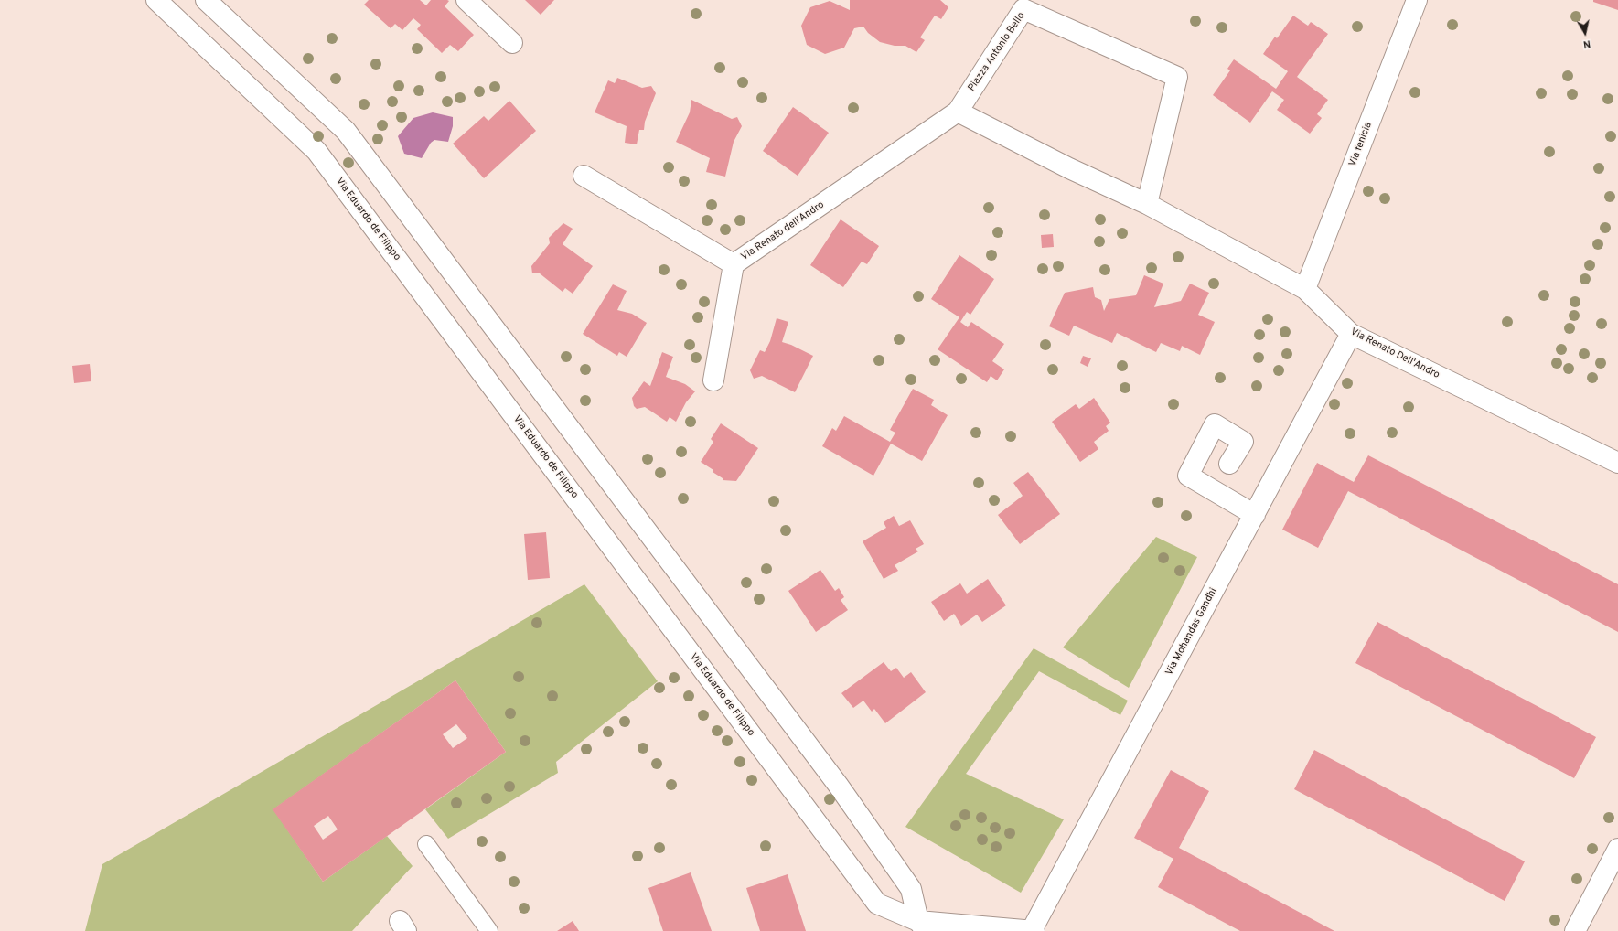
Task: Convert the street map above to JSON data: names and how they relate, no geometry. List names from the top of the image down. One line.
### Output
{"streets":{"street":["Piazza Antonio Bello","Via fenicia","Via Eduardo de Filippo","Via Renato dell'Andro","Via Renato Dell'Andro","Via Mohandas Gandhi"]},"crossings":[["Piazza Antonio Bello","Via Renato dell'Andro"],["Piazza Antonio Bello","Via Renato Dell'Andro"],["Via fenicia","Via Renato Dell'Andro"],["Via Eduardo de Filippo","Via Mohandas Gandhi"],["Via Renato Dell'Andro","Via Mohandas Gandhi"]],"north":"bottom"}
